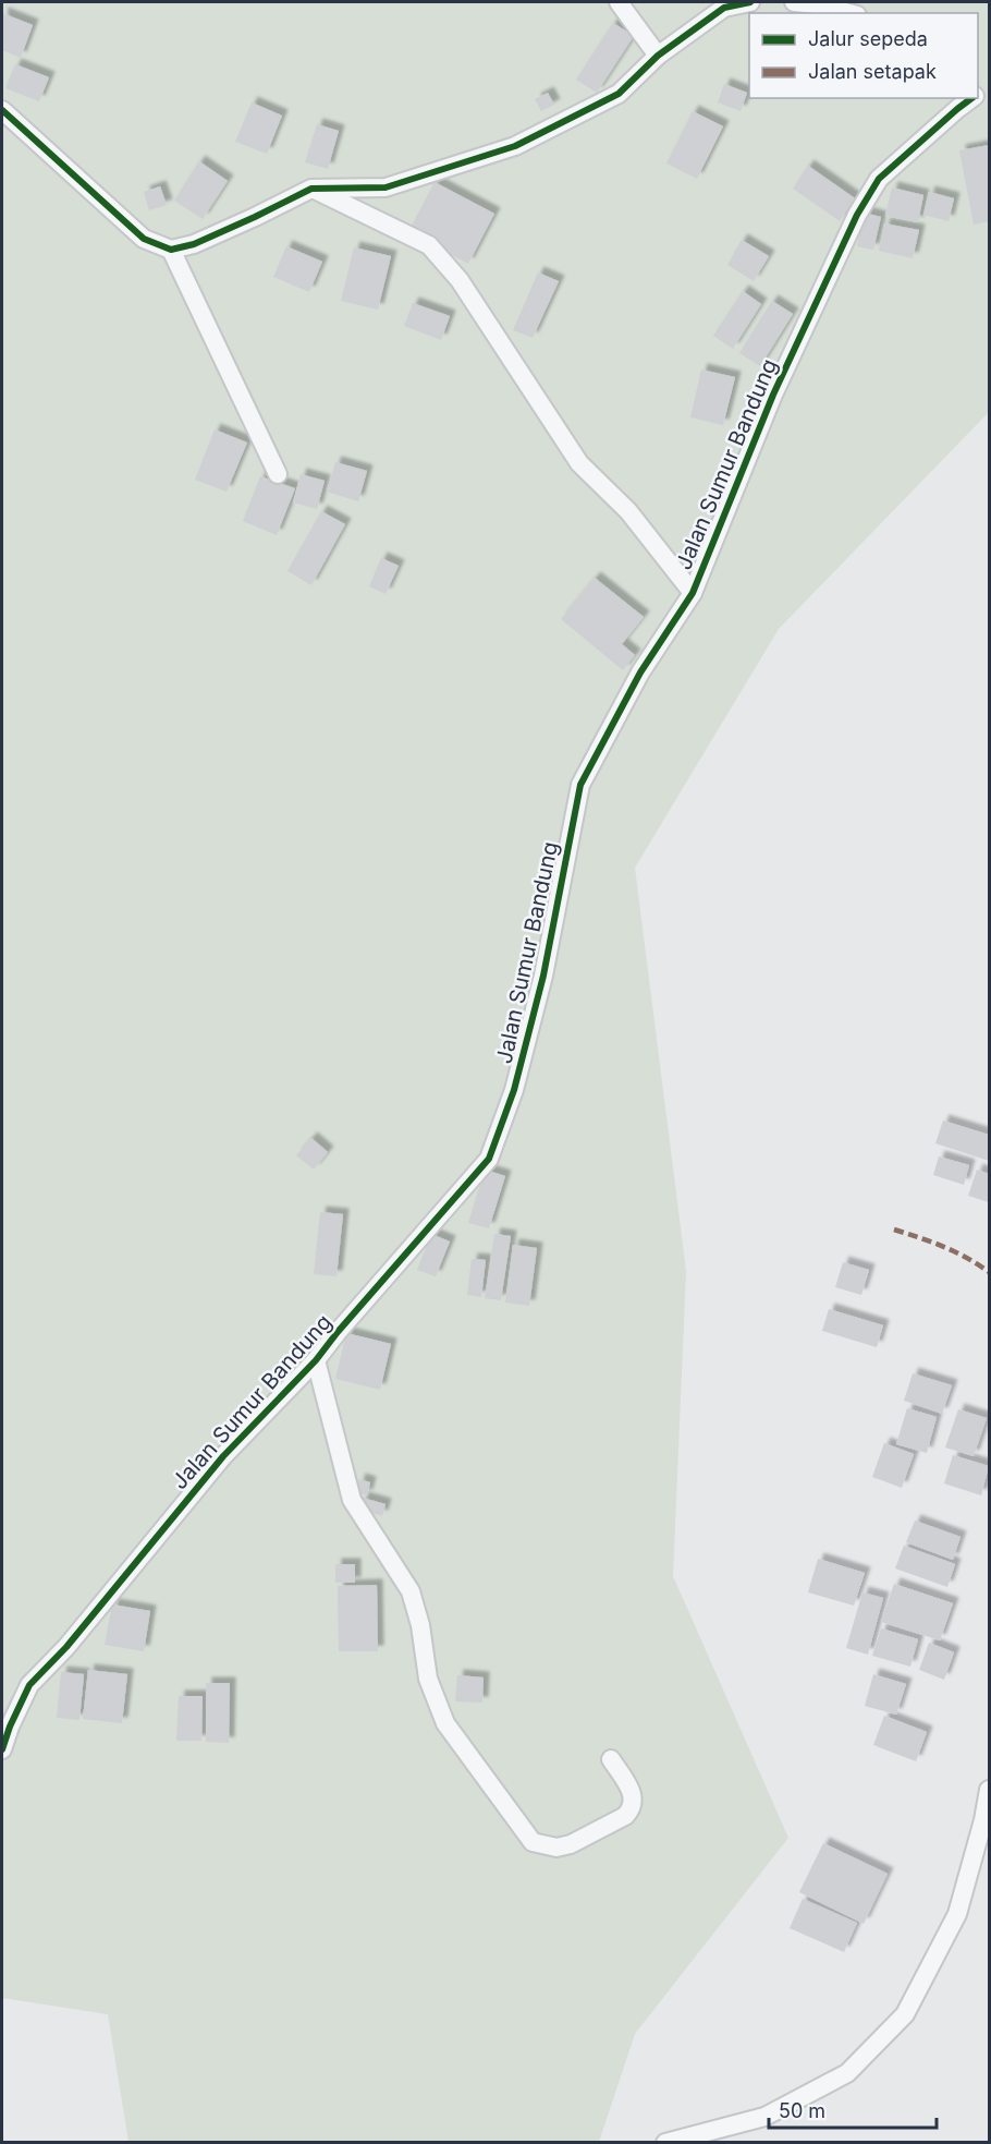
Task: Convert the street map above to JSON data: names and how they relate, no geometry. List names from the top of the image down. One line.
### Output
{"streets":{"street":["Jalan Sumur Bandung"]},"legend":["Jalur sepeda","Jalan setapak"],"scale_bar":"50 m"}
